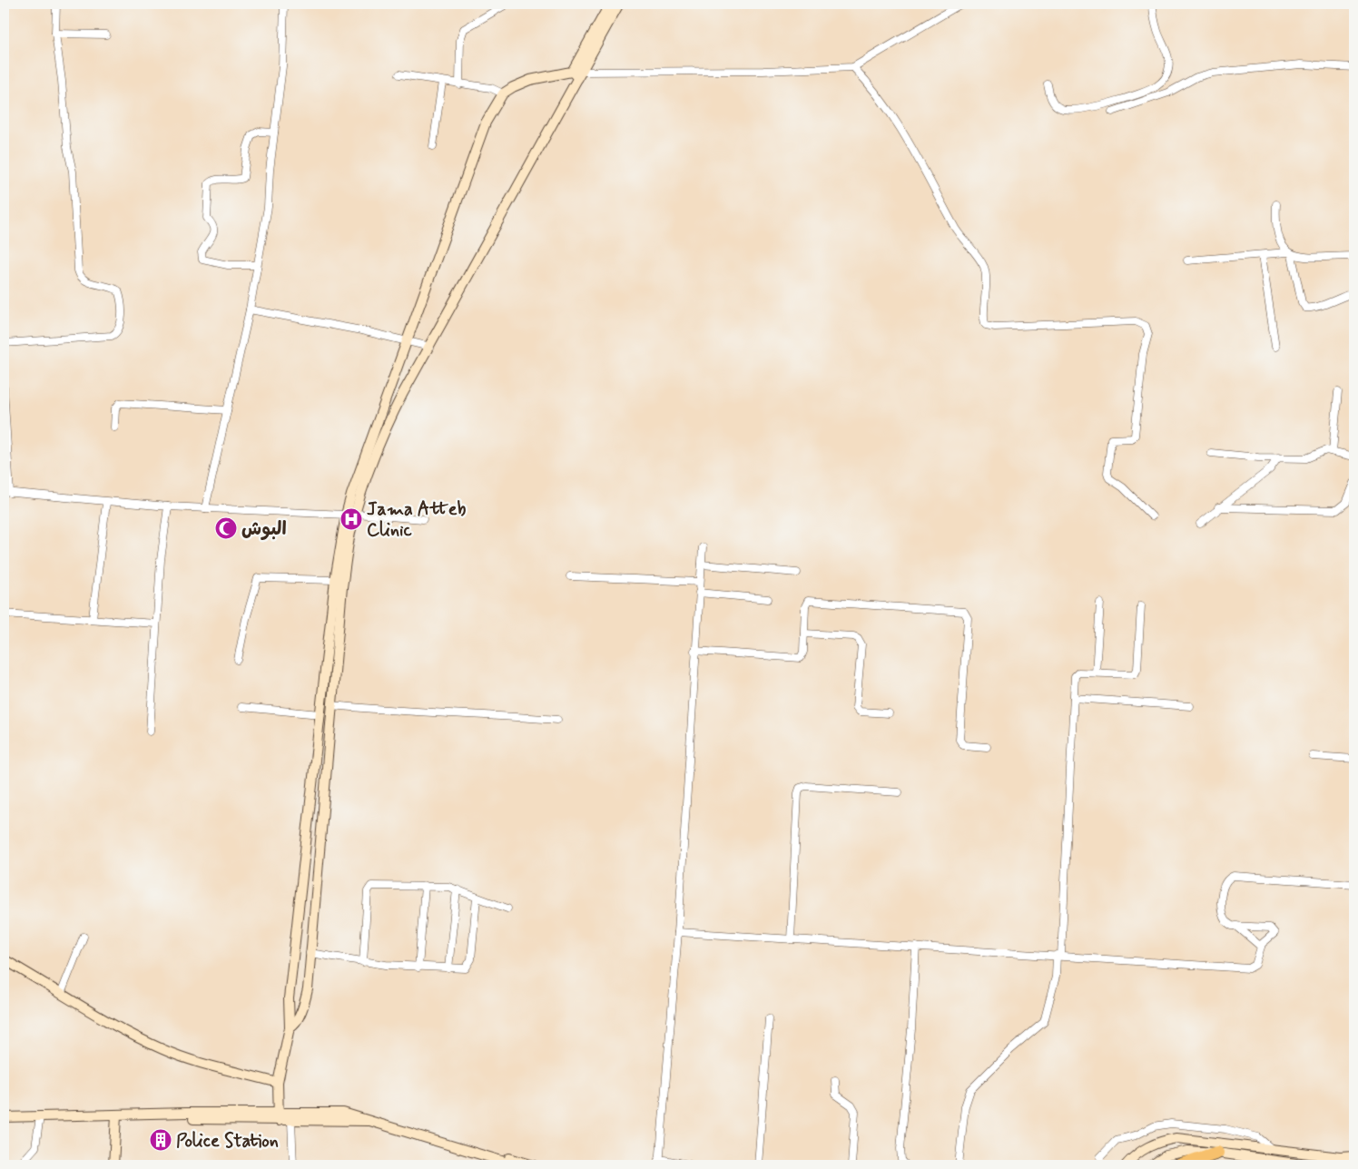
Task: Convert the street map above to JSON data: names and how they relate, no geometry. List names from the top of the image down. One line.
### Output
{"places":{"hospital":["Jama Atteb Clinic"],"mosque":["البوش"],"building":["Police Station"]}}
